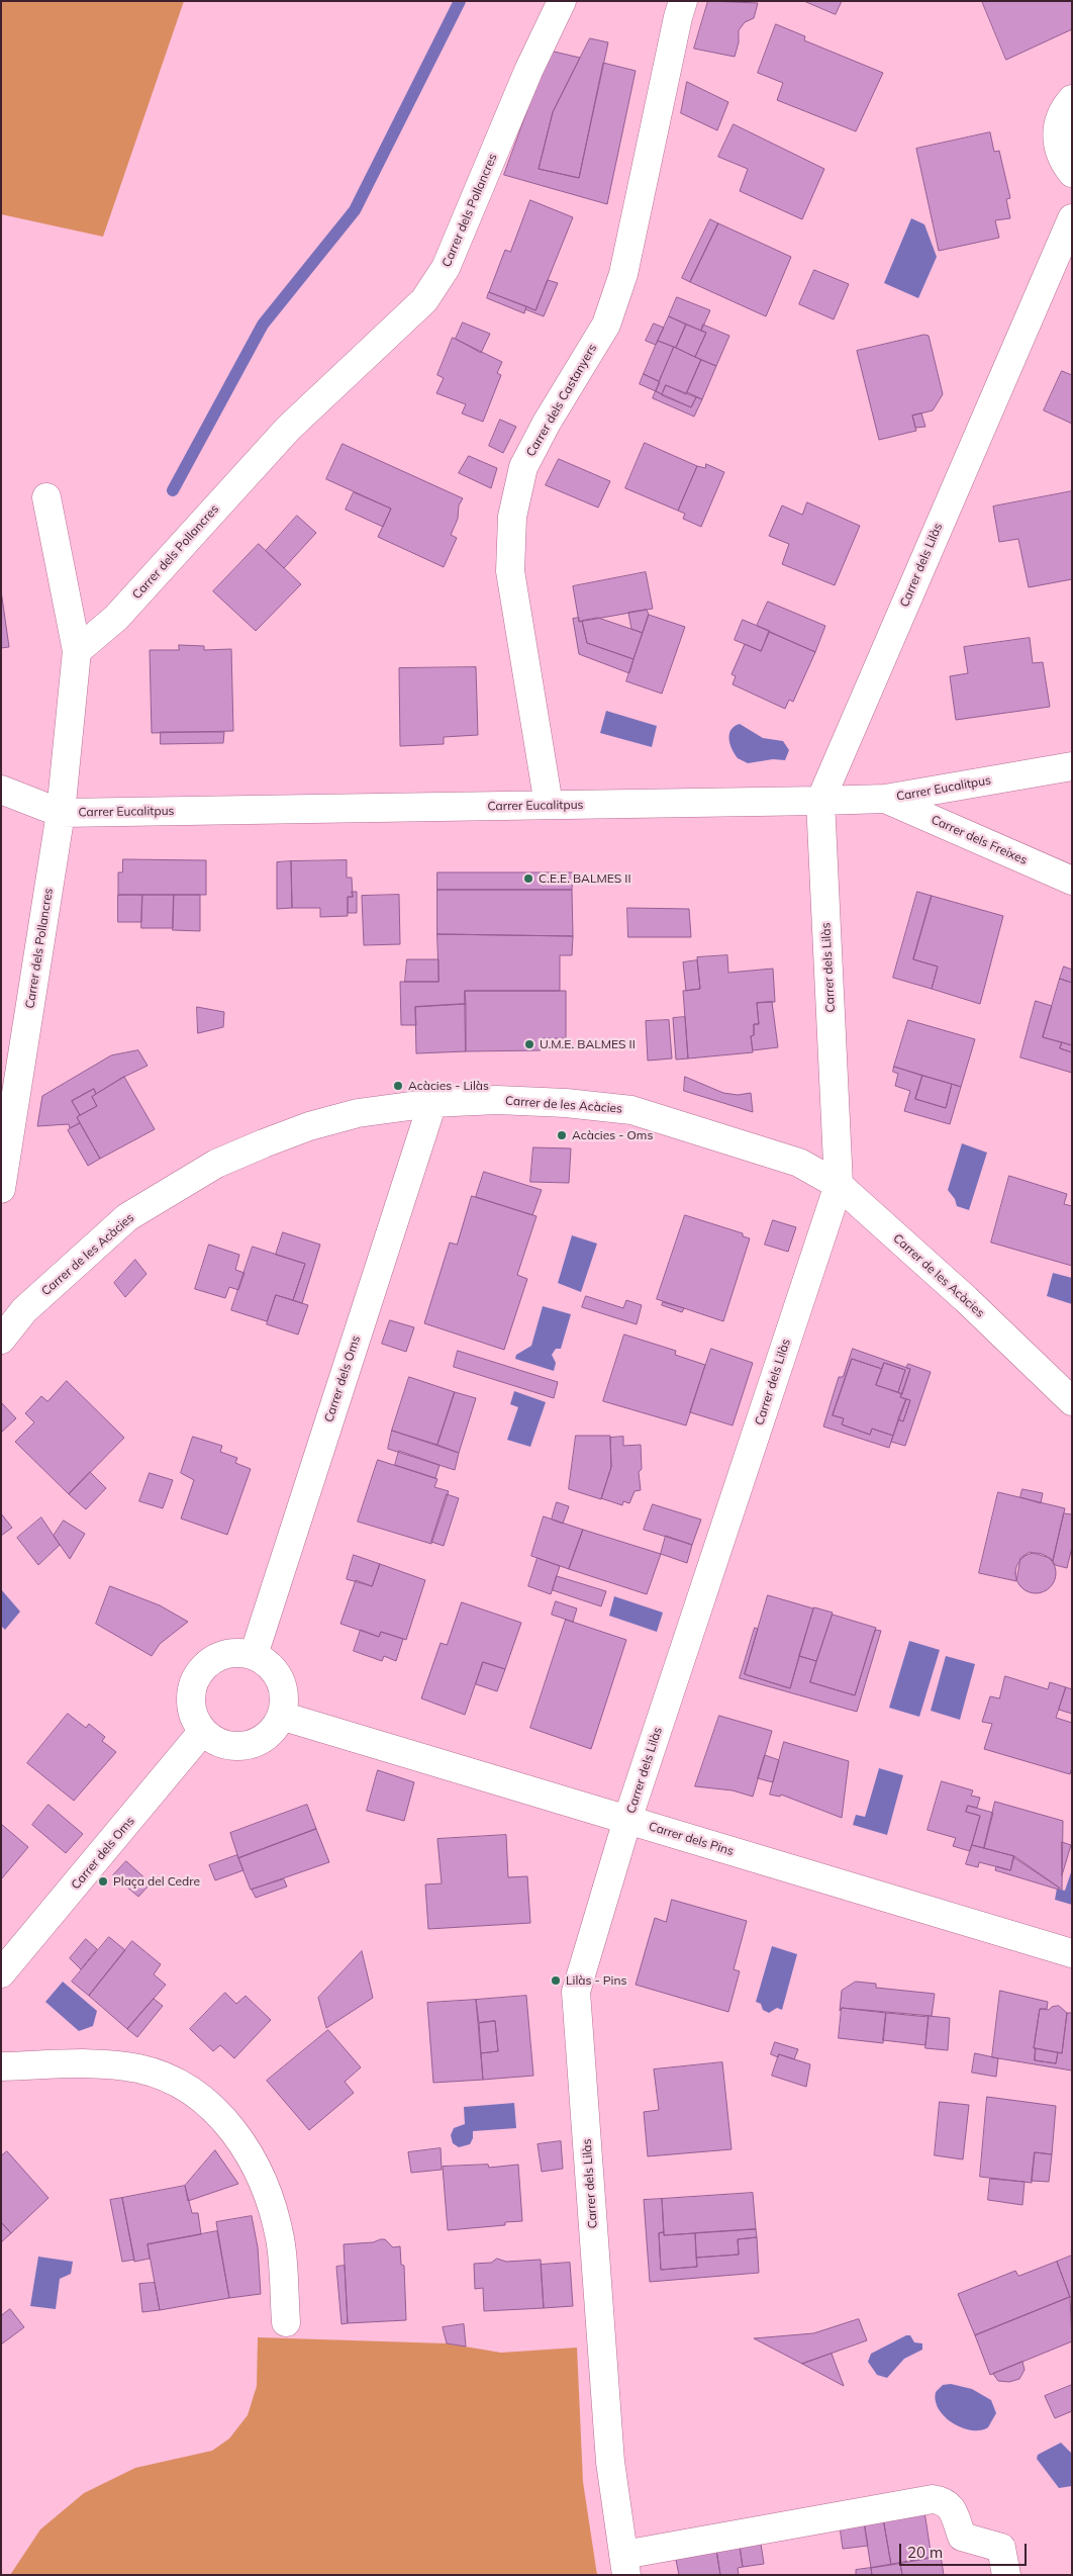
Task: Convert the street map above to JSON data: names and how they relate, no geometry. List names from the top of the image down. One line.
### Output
{"streets":{"street":["Carrer dels Pollancres","Carrer dels Castanyers","Carrer dels Lilàs","Carrer Eucalitpus","Carrer dels Freixes","Carrer de les Acàcies","Carrer dels Oms","Carrer dels Pins"]},"crossings":[["Carrer dels Pollancres","Carrer Eucalitpus"],["Carrer dels Castanyers","Carrer Eucalitpus"],["Carrer dels Lilàs","Carrer Eucalitpus"],["Carrer dels Lilàs","Carrer de les Acàcies"],["Carrer dels Lilàs","Carrer dels Pins"],["Carrer Eucalitpus","Carrer dels Freixes"],["Carrer de les Acàcies","Carrer dels Oms"],["Carrer dels Oms","Carrer dels Pins"]],"places":["C.E.E. BALMES II","U.M.E. BALMES II","Acàcies - Lilàs","Acàcies - Oms","Plaça del Cedre","Lilàs - Pins"],"scale_bar":"20 m"}
